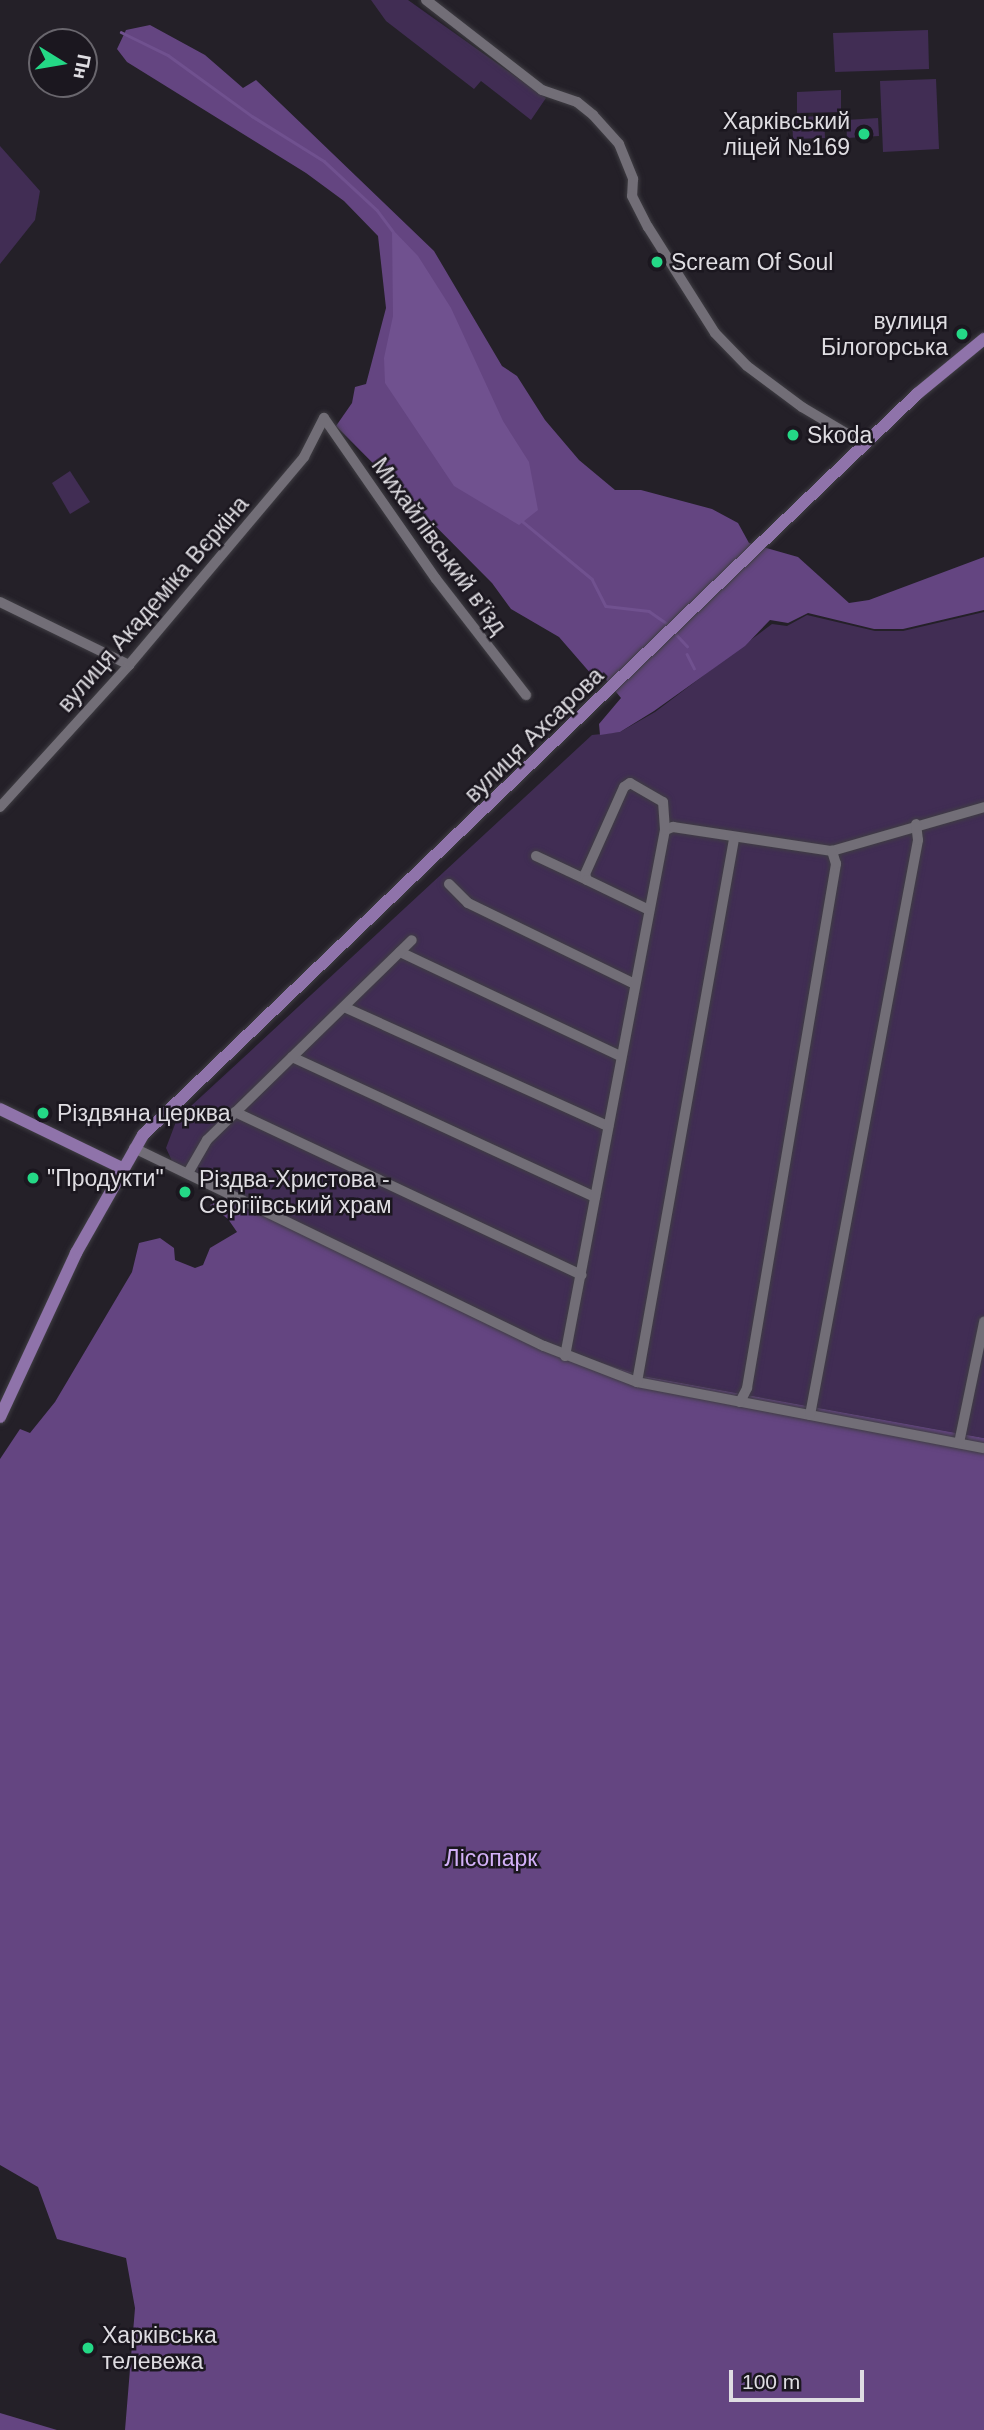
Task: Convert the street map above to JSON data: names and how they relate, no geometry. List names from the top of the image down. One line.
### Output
{"streets":{"main road":["вулиця Ахсарова"],"street":["Михайлівський в'їзд","вулиця Академіка Вєркіна"]},"crossings":[["Михайлівський в'їзд","вулиця Академіка Вєркіна"]],"parks":["Лісопарк"],"places":["Харківський ліцей №169","Scream Of Soul","вулиця Білогорська","Skoda","Різдвяна церква","\"Продукти\"","Різдва-Христова - Сергіївський храм","Харківська телевежа"],"scale_bar":"100 m","north":"right"}
